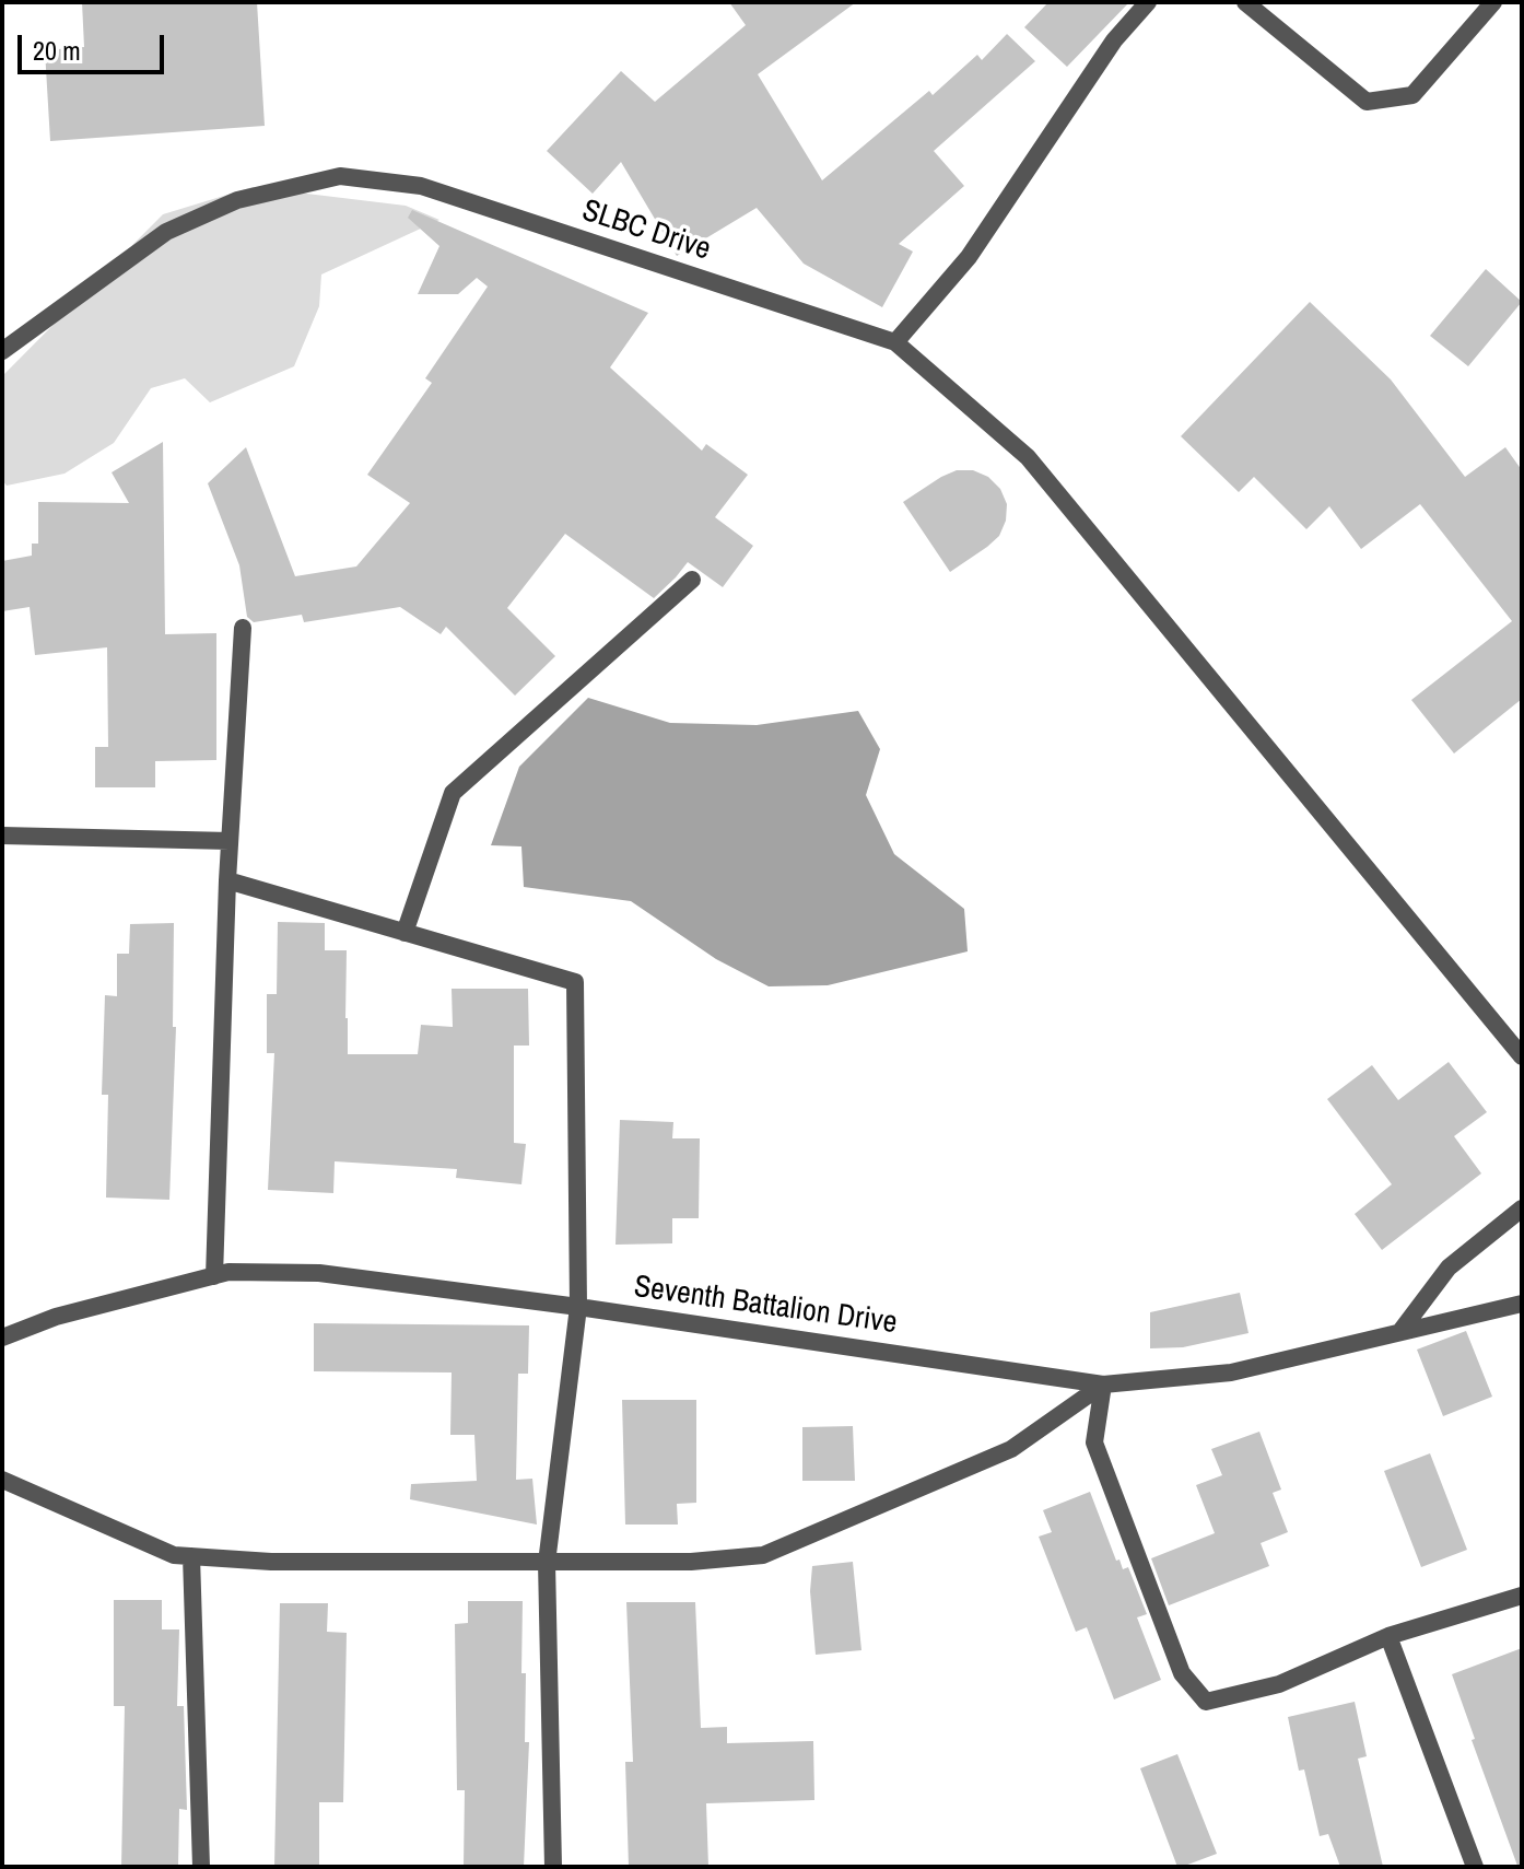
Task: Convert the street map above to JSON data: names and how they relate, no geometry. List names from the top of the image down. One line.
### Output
{"streets":{"street":["SLBC Drive","Seventh Battalion Drive"]},"scale_bar":"20 m"}
